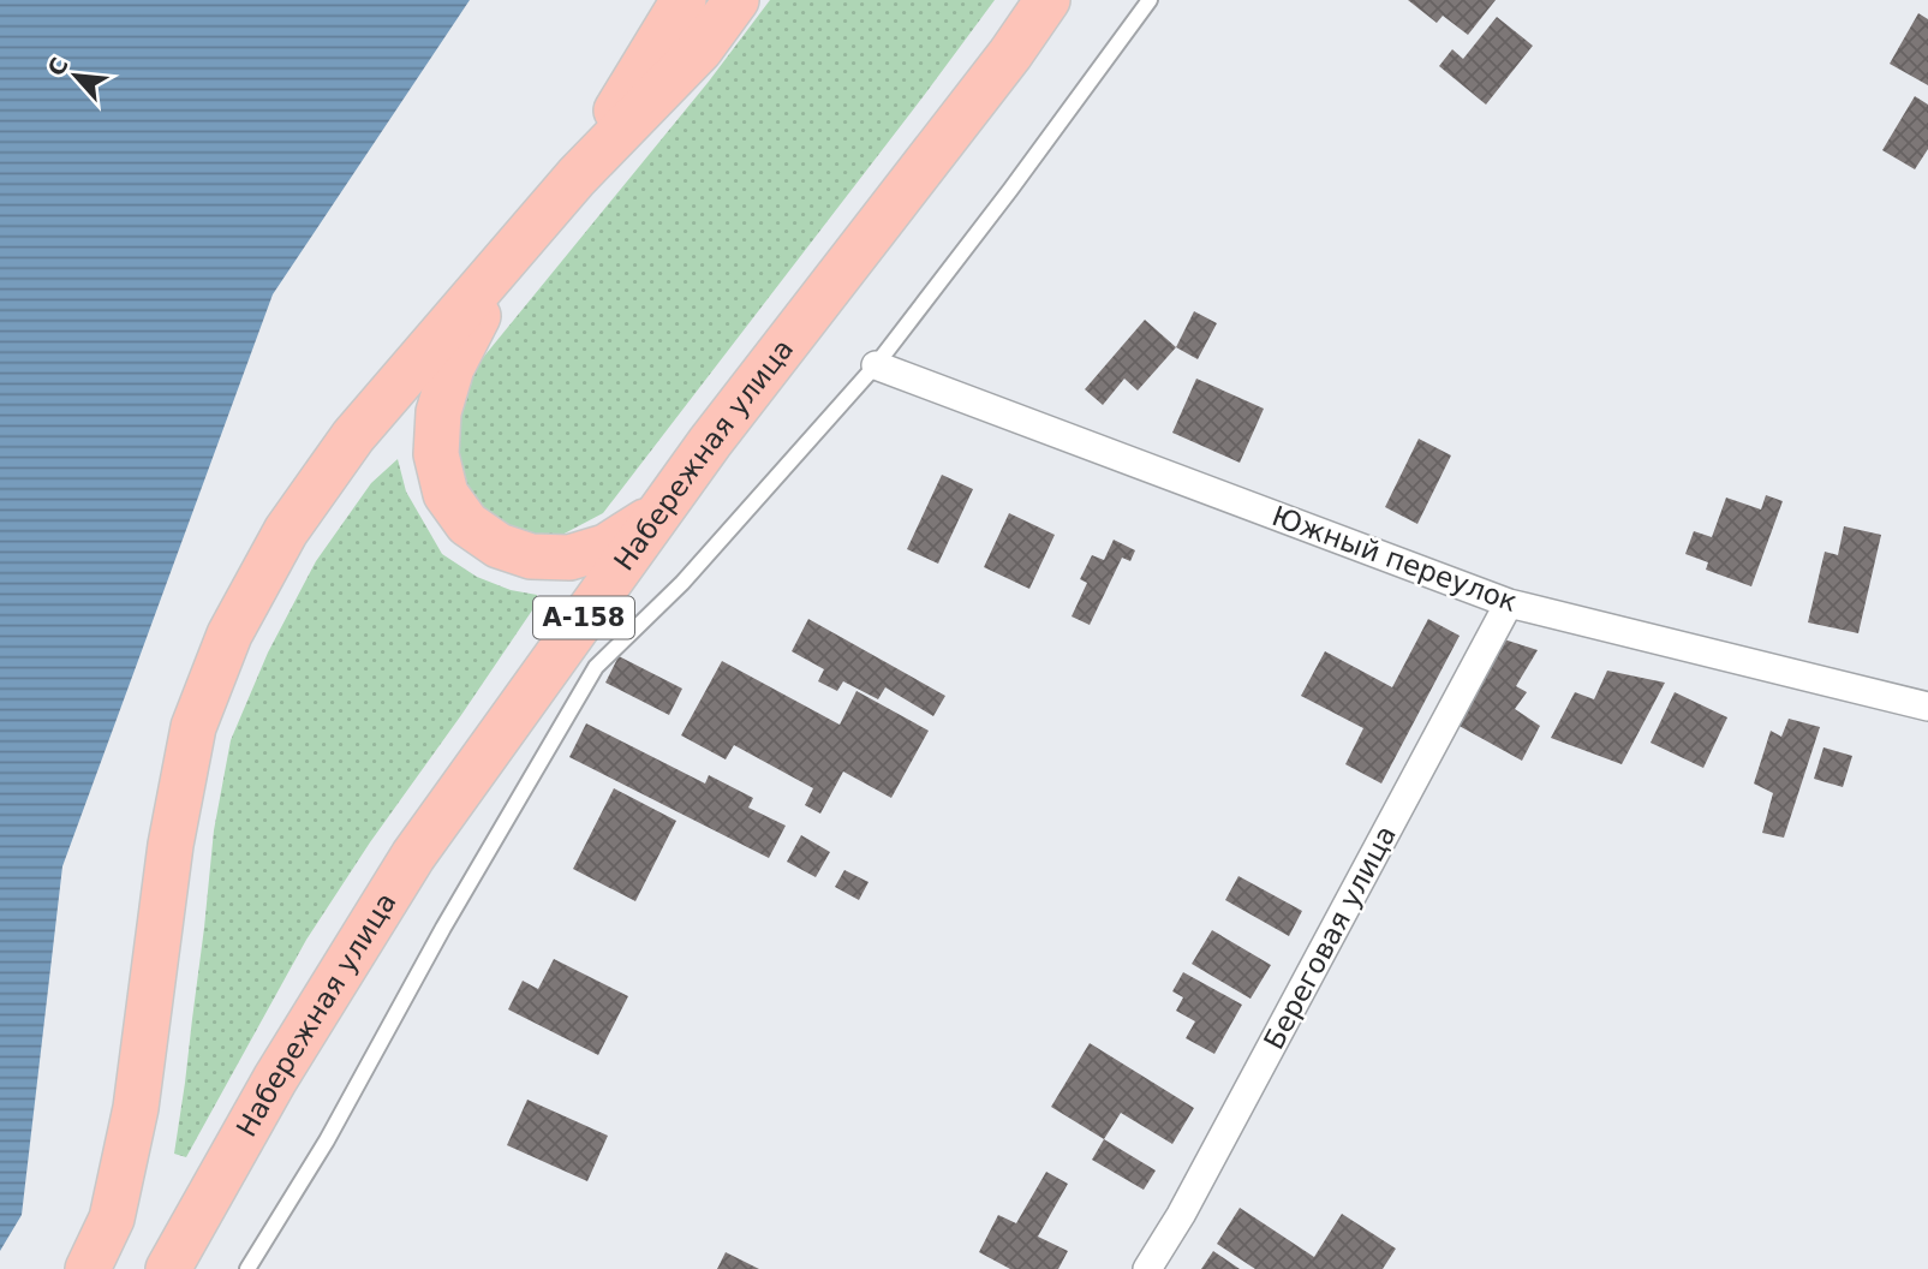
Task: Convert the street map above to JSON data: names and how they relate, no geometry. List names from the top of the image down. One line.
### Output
{"streets":{"main road":["Набережная улица","А-158"],"street":["Южный переулок","Береговая улица"]},"crossings":[["Южный переулок","Береговая улица"]],"north":"top left"}
